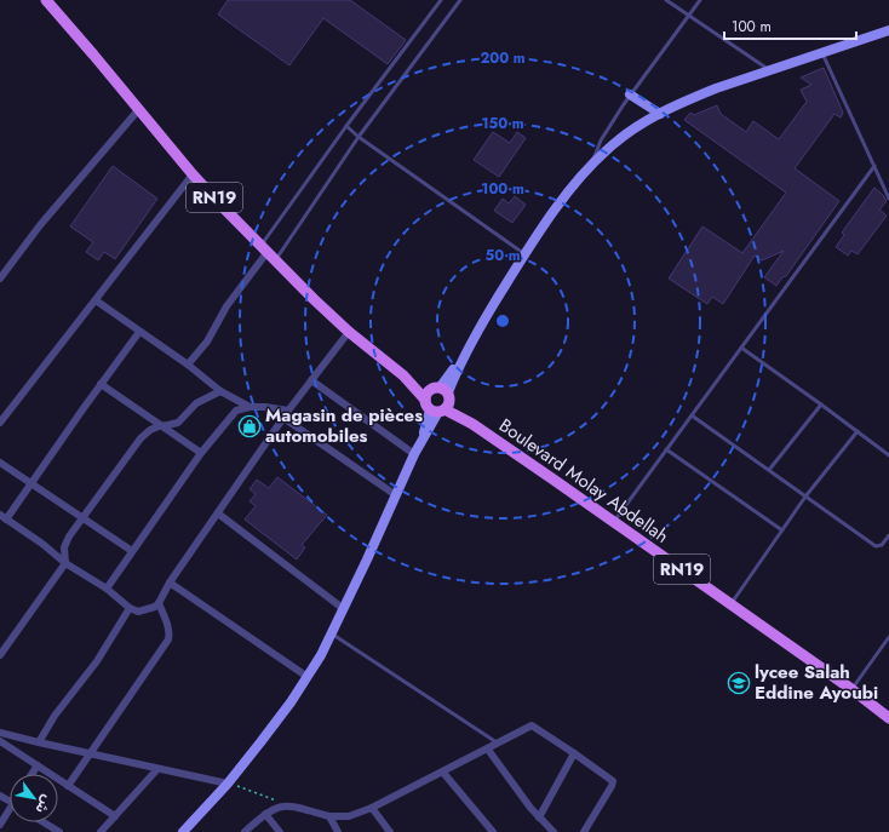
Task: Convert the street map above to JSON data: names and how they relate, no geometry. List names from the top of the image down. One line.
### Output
{"streets":{"main road":["RN19","Boulevard Molay Abdellah"]},"crossings":[["RN19","Boulevard Molay Abdellah"]],"places":{"shop":["Magasin de pièces automobiles"],"school or university":["lycee Salah Eddine Ayoubi"]},"scale_bar":"100 m","north":"bottom right","rings":["200 m","150 m","100 m","50 m"]}
